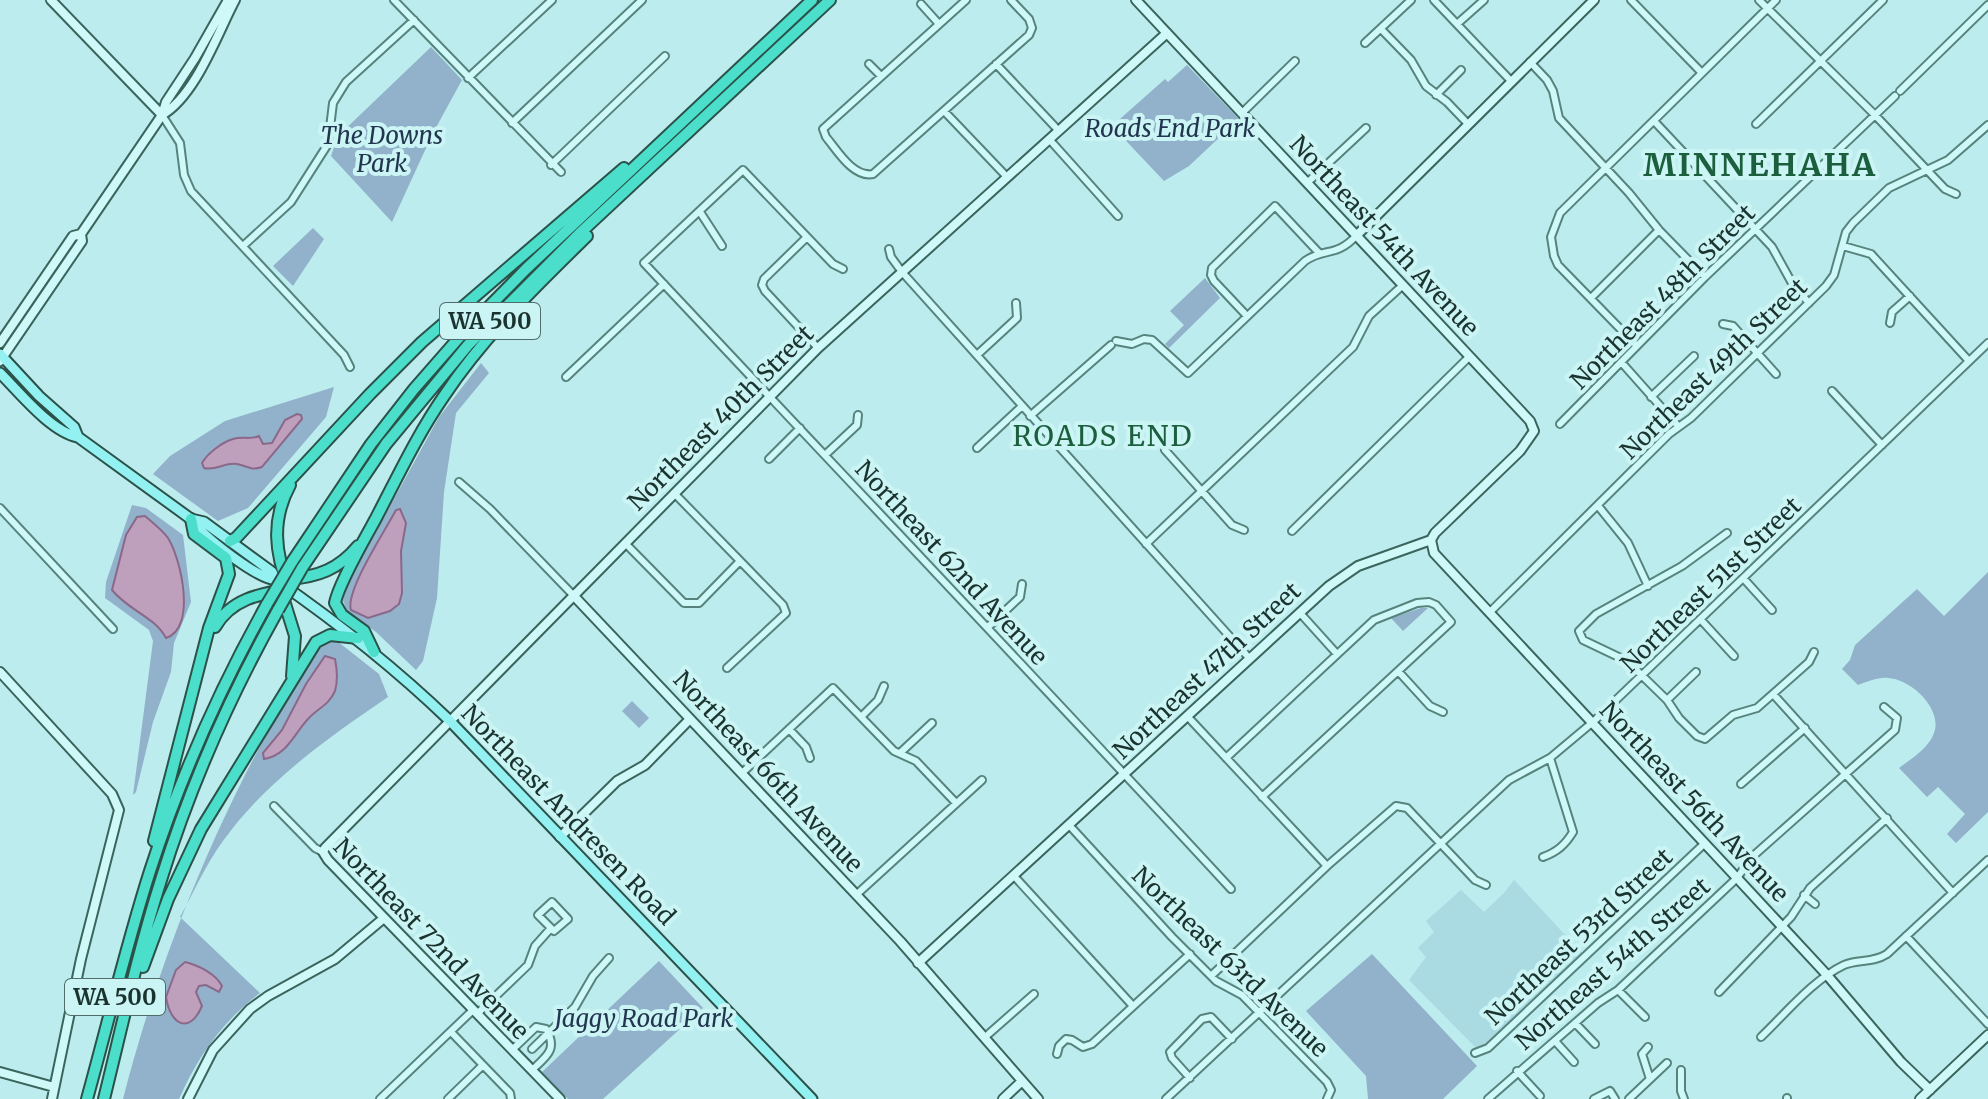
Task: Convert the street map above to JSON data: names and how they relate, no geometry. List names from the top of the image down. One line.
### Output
{"streets":{"highway":["WA 500"],"main road":["Northeast Andresen Road"],"street":["Northeast 54th Avenue","Northeast 48th Street","Northeast 49th Street","Northeast 40th Street","Northeast 62nd Avenue","Northeast 51st Street","Northeast 47th Street","Northeast 66th Avenue","Northeast 56th Avenue","Northeast 53rd Street","Northeast 72nd Avenue","Northeast 63rd Avenue","Northeast 54th Street"]},"crossings":[["Northeast 54th Avenue","Northeast 40th Street"],["Northeast 54th Avenue","Northeast 47th Street"],["Northeast 49th Street","Northeast 56th Avenue"],["Northeast 40th Street","Northeast 62nd Avenue"],["Northeast 40th Street","Northeast 66th Avenue"],["Northeast 40th Street","Northeast Andresen Road"],["Northeast 40th Street","Northeast 72nd Avenue"],["Northeast 62nd Avenue","Northeast 47th Street"],["Northeast 51st Street","Northeast 56th Avenue"],["Northeast 51st Street","Northeast 63rd Avenue"],["Northeast 47th Street","Northeast 66th Avenue"],["Northeast 47th Street","Northeast 56th Avenue"],["Northeast 47th Street","Northeast 63rd Avenue"],["Northeast 56th Avenue","Northeast 53rd Street"],["Northeast 56th Avenue","Northeast 54th Street"]],"districts":["MINNEHAHA","ROADS END"],"parks":["Roads End Park","The Downs Park","Jaggy Road Park"]}
